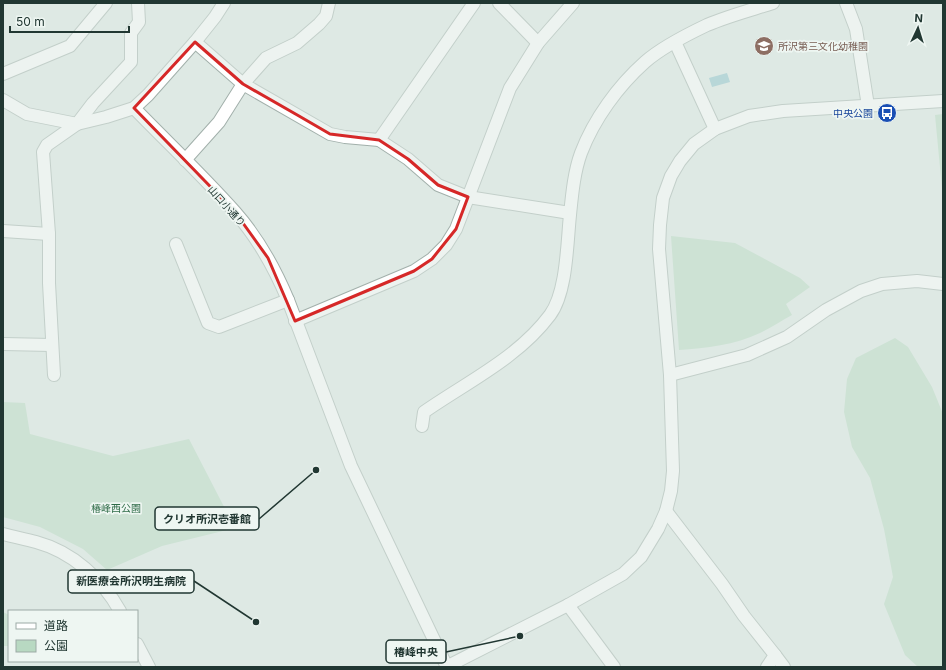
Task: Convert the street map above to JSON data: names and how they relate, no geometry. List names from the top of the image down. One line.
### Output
{"streets":{"street":["山口小通り"]},"parks":["椿峰西公園"],"places":{"school or university":["所沢第三文化幼稚園"],"bus stop":["中央公園"],"other":["クリオ所沢壱番館","新医療会所沢明生病院","椿峰中央"]},"legend":["道路","公園"],"scale_bar":"50 m","north":"top"}
